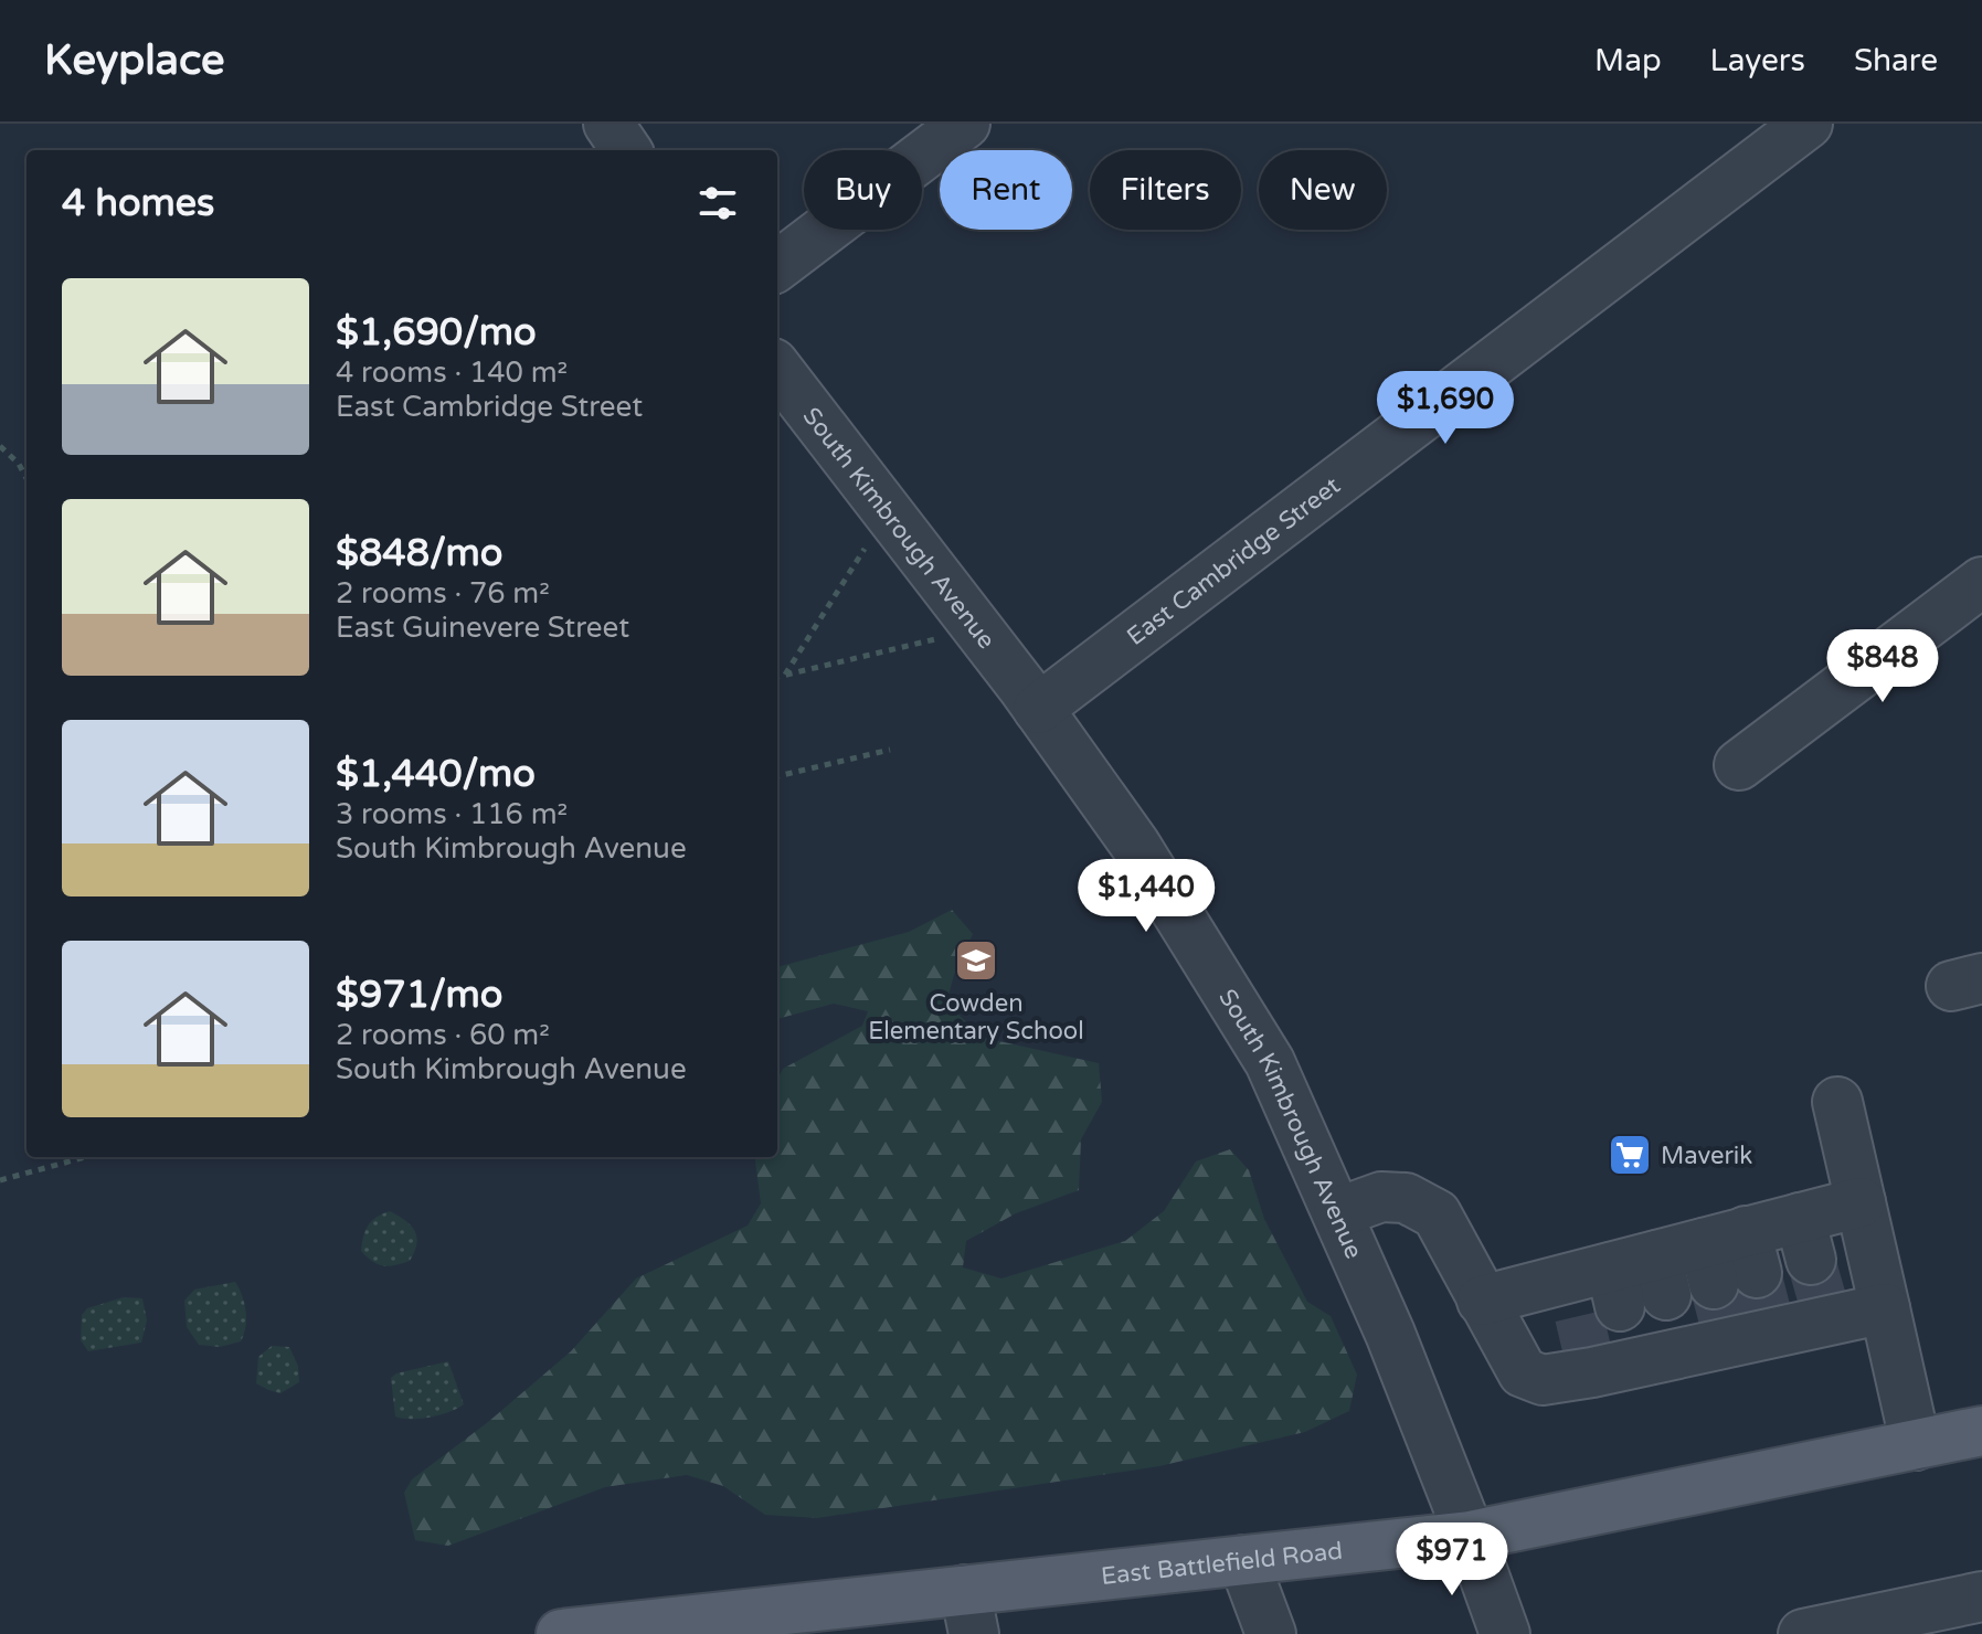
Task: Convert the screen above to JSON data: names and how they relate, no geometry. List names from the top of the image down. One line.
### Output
{"streets":{"main road":["East Battlefield Road"],"street":["South Kimbrough Avenue","East Cambridge Street"]},"crossings":[["South Kimbrough Avenue","East Cambridge Street"],["South Kimbrough Avenue","East Battlefield Road"]],"places":{"school or university":["Cowden Elementary School"],"supermarket":["Maverik"]},"page":{"header":"Keyplace","nav":["Map","Layers","Share"],"chip":["Buy","Rent","Filters","New"],"heading":"4 homes","list":[{"name":"$1,690/mo","note":"4 rooms · 140 m² · East Cambridge Street"},{"name":"$848/mo","note":"2 rooms · 76 m² · East Guinevere Street"},{"name":"$1,440/mo","note":"3 rooms · 116 m² · South Kimbrough Avenue"},{"name":"$971/mo","note":"2 rooms · 60 m² · South Kimbrough Avenue"}],"price":["$1,690","$848","$1,440","$971"]}}
